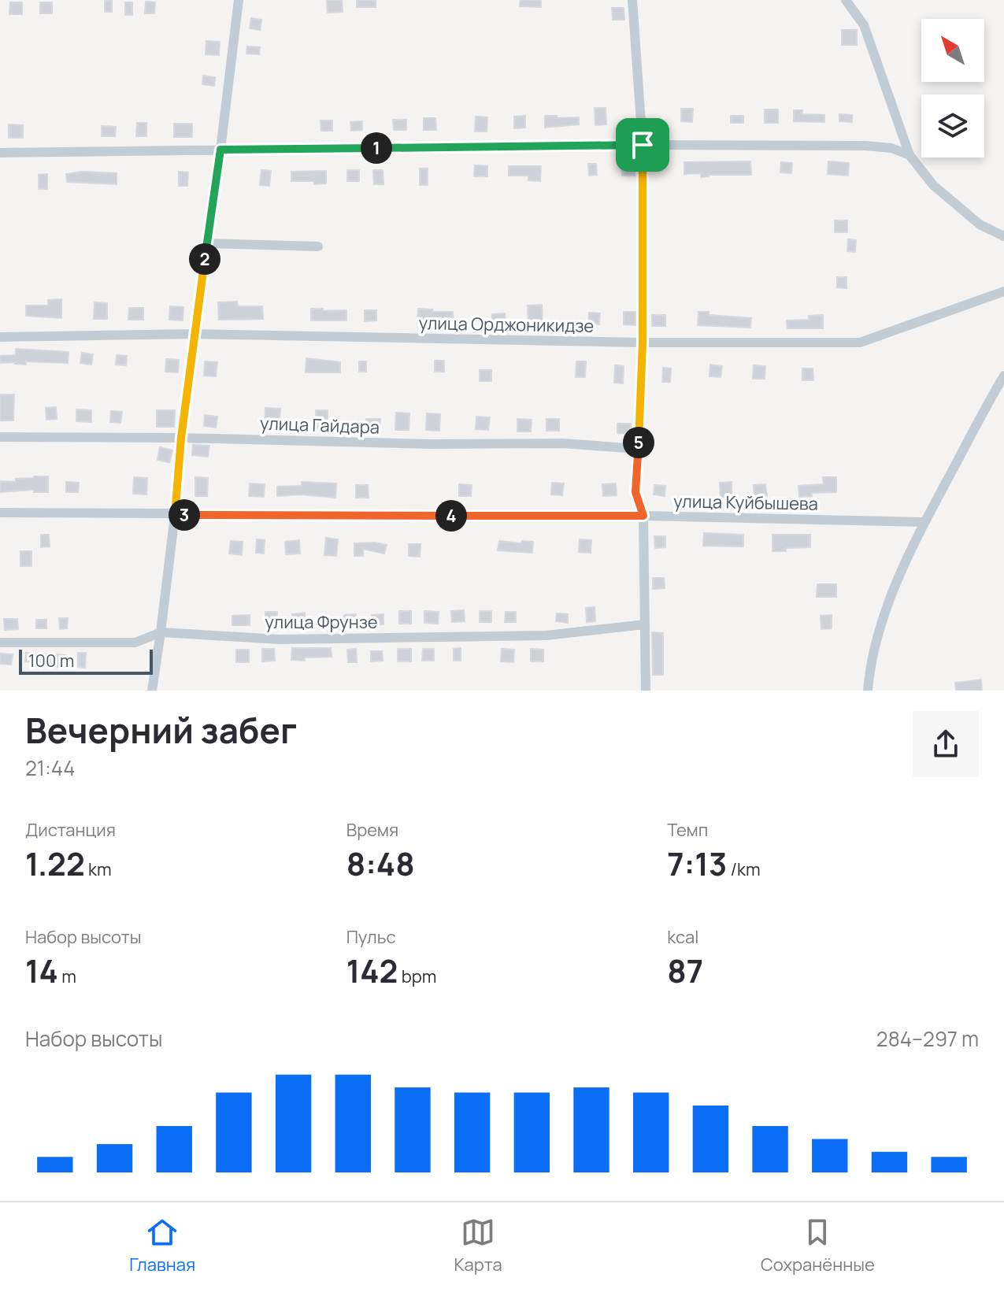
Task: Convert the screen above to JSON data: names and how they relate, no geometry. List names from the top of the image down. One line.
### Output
{"streets":{"street":["улица Орджоникидзе","улица Гайдара","улица Куйбышева","улица Фрунзе"]},"scale_bar":"100 m","north":"top left","page":{"pins":["1","2","5","3","4"],"scale":"100 m","heading":["Вечерний забег","21:44"],"stats":[["Дистанция","1.22 km"],["Время","8:48"],["Темп","7:13 /km"],["Набор высоты","14 m"],["Пульс","142 bpm"],["kcal","87"]],"chart":["Набор высоты","284–297 m"],"tabs":["Главная","Карта","Сохранённые"]}}
